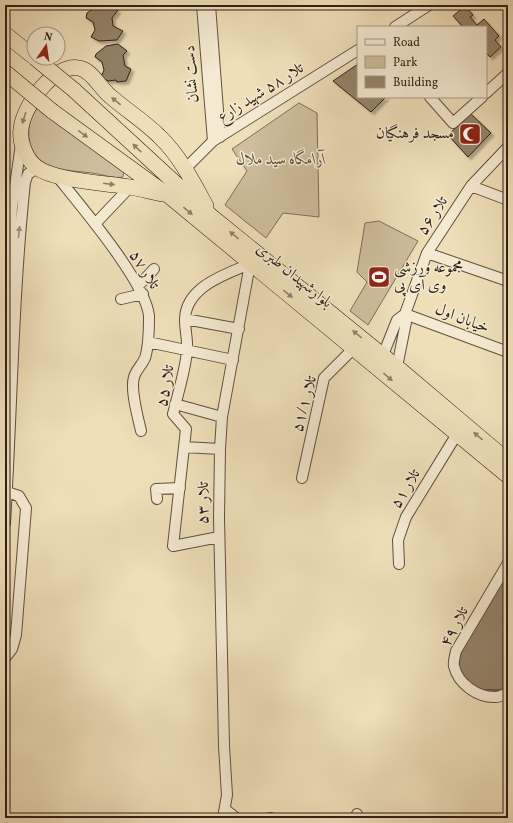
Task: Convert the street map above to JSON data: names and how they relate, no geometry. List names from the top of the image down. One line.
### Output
{"streets":{"highway":["بلوارشهیدان طبری"],"street":["دست نشان","تلار ۵۸ شهید زارع","تلار ۵۶","تلار ۵۷","خیابان اول","تلار ۵۵","تلار ۵۱/۱","تلار ۵۱","تلار ۵۳","تلار ۴۹"]},"crossings":[["دست نشان","تلار ۵۸ شهید زارع"],["تلار ۵۶","خیابان اول"],["بلوارشهیدان طبری","تلار ۵۵"],["بلوارشهیدان طبری","تلار ۵۱/۱"],["بلوارشهیدان طبری","تلار ۵۱"],["بلوارشهیدان طبری","تلار ۵۳"],["تلار ۵۵","تلار ۵۳"]],"parks":["آرامگاه سید ملال"],"places":{"mosque":["مسجد فرهنگیان"],"sports":["مجموعه ورزشی وی آی پی"]},"legend":["Road","Park","Building"],"north":"top"}
